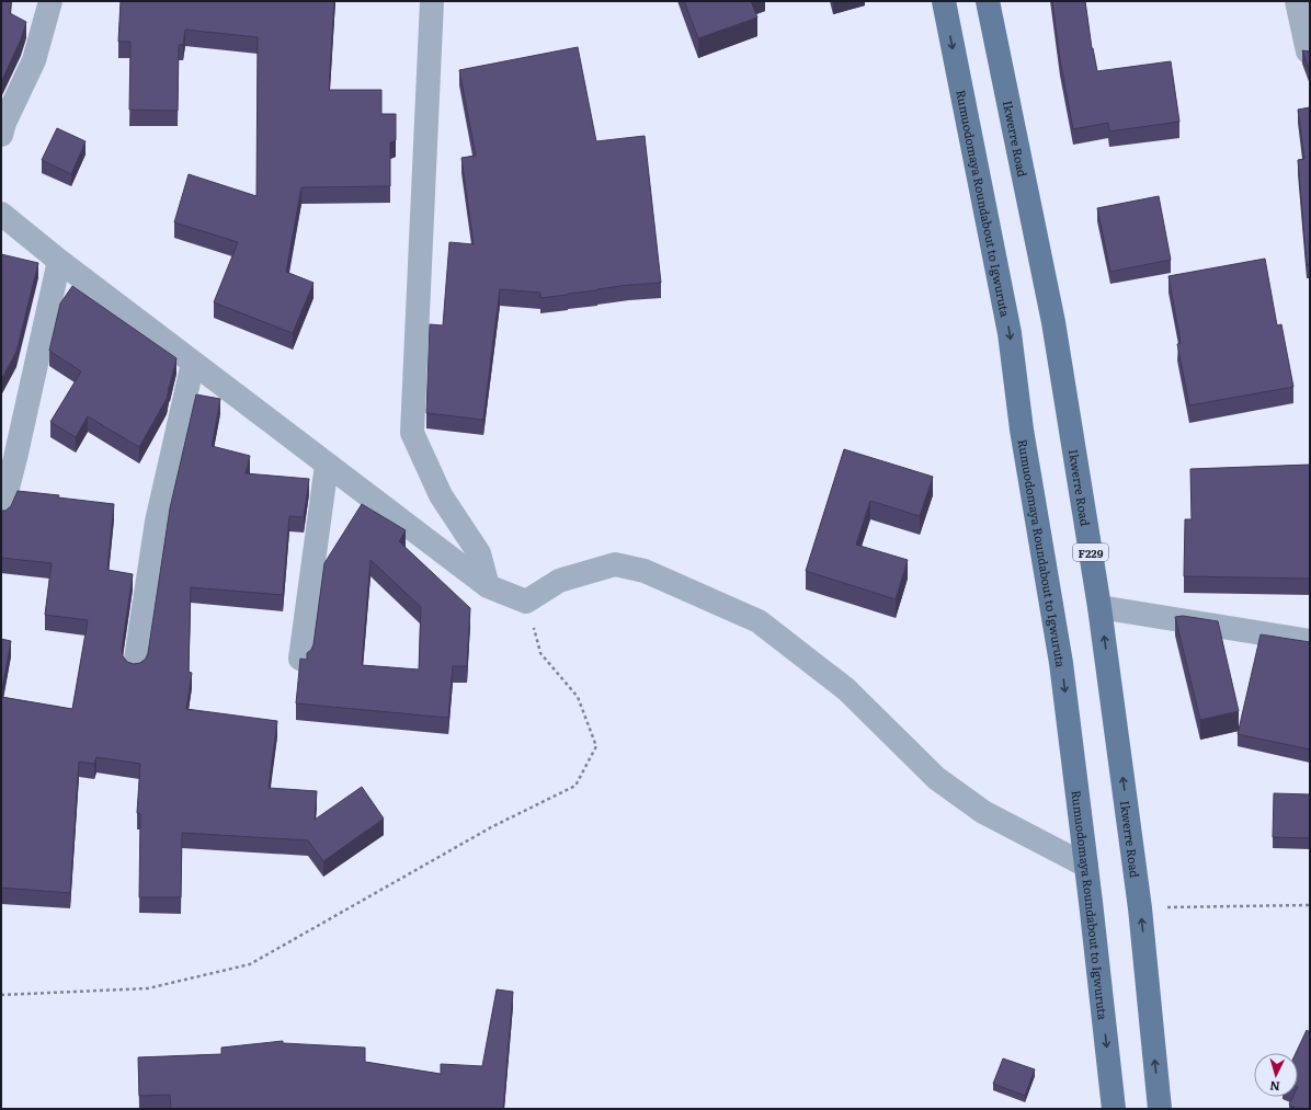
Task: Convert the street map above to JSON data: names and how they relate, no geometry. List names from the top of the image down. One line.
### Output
{"streets":{"main road":["Ikwerre Road","Rumuodomaya Roundabout to Igwuruta","F229"]},"one_way":["Ikwerre Road","Rumuodomaya Roundabout to Igwuruta"],"north":"bottom"}
